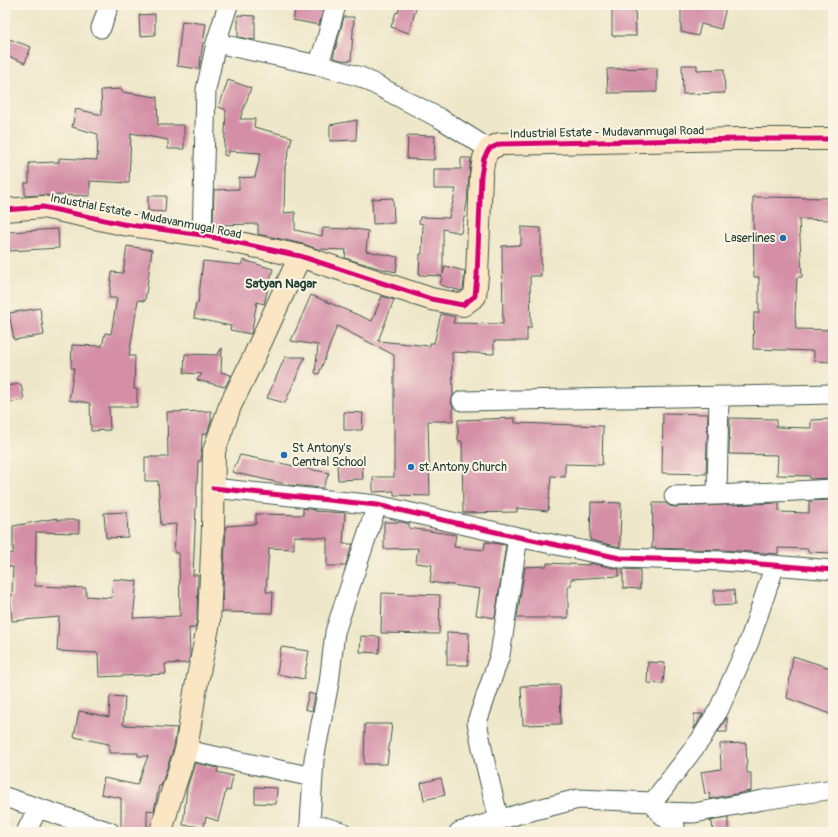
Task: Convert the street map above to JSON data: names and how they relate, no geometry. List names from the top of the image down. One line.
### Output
{"streets":{"street":["Industrial Estate - Mudavanmugal Road"]},"districts":["Satyan Nagar"],"places":["Laserlines","St Antony's Central School","st.Antony Church"]}
